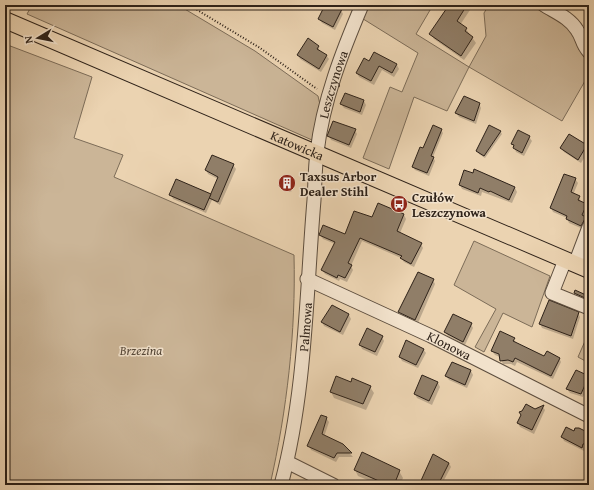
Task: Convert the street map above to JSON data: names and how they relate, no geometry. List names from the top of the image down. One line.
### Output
{"streets":{"main road":["Katowicka"],"street":["Leszczynowa","Palmowa","Klonowa"]},"crossings":[["Leszczynowa","Katowicka"],["Leszczynowa","Palmowa"],["Katowicka","Palmowa"],["Palmowa","Klonowa"]],"parks":["Brzezina"],"places":{"building":["Taxsus Arbor Dealer Stihl"],"bus stop":["Czułów Leszczynowa"]},"north":"left"}
